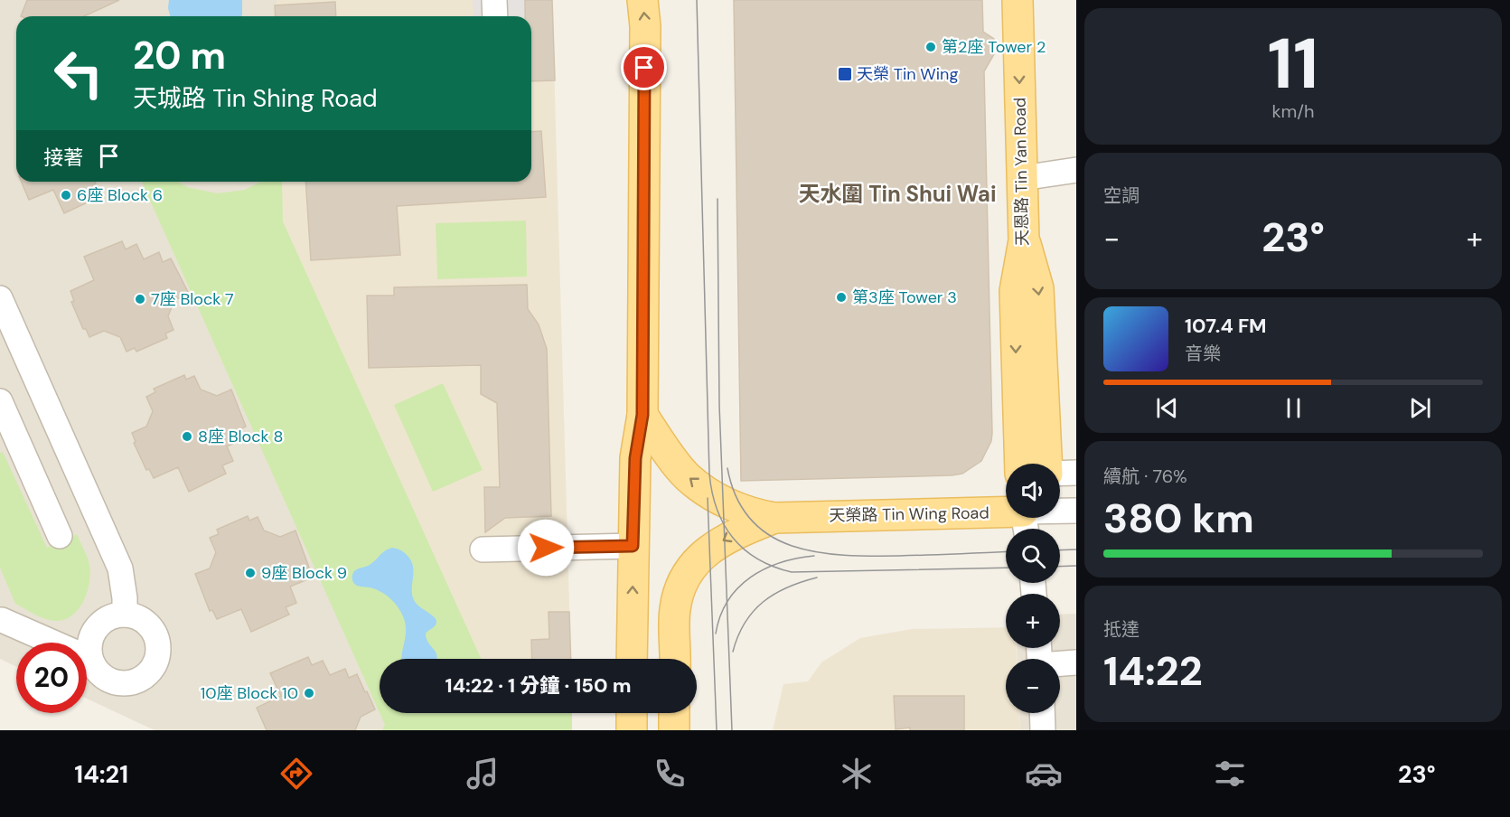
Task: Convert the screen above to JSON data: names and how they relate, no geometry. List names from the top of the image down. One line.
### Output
{"streets":{"main road":["天恩路 Tin Yan Road","天榮路 Tin Wing Road"]},"districts":["天水圍 Tin Shui Wai"],"places":{"other":["第2座 Tower 2","6座 Block 6","第3座 Tower 3","7座 Block 7","8座 Block 8","9座 Block 9","10座 Block 10"],"transit":["天榮 Tin Wing"]},"page":{"tile":[["11","km/h"],"空調",["續航 · 76%","380 km"],["抵達","14:22"]],"turn":["20 m","天城路 Tin Shing Road"],"then":"接著","heat":["−","23°","+"],"song":["107.4 FM","音樂"],"map_buttons":["+","−"],"limit":"20","trip":"14:22 · 1 分鐘 · 150 m","tabs":["14:21","23°"]}}
